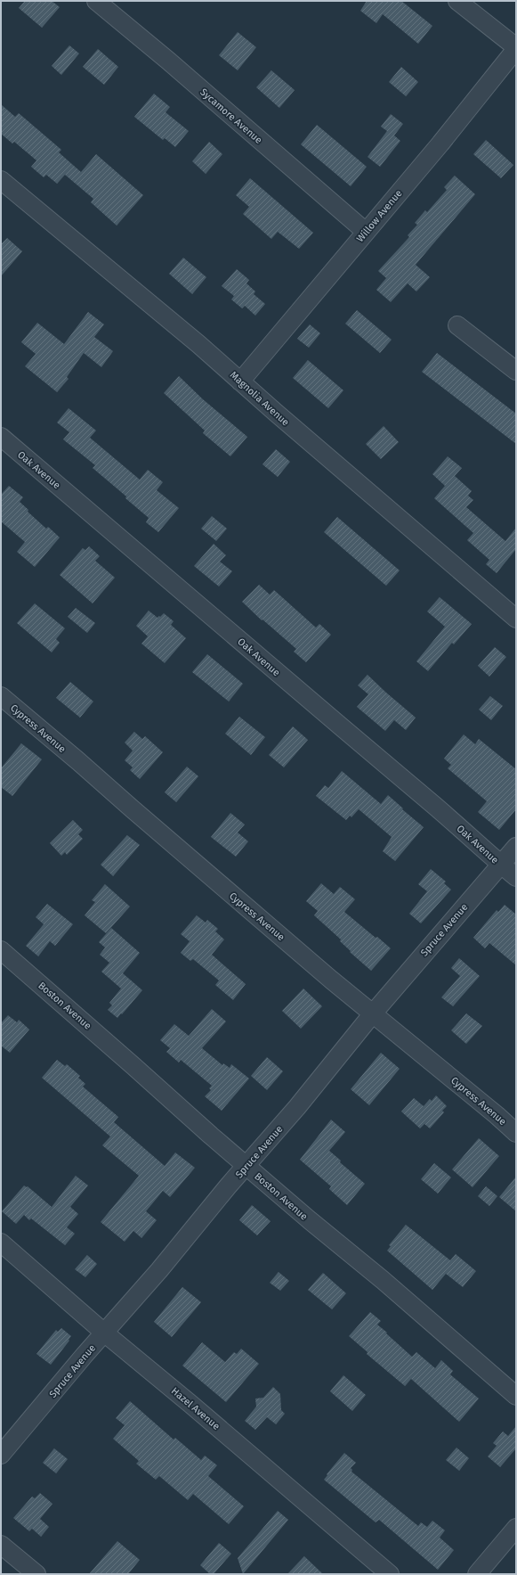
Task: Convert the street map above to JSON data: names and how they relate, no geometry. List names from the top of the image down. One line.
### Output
{"streets":{"street":["Sycamore Avenue","Willow Avenue","Magnolia Avenue","Oak Avenue","Cypress Avenue","Spruce Avenue","Boston Avenue","Hazel Avenue"]},"crossings":[["Sycamore Avenue","Willow Avenue"],["Willow Avenue","Magnolia Avenue"],["Oak Avenue","Spruce Avenue"],["Cypress Avenue","Spruce Avenue"],["Spruce Avenue","Boston Avenue"],["Spruce Avenue","Hazel Avenue"]]}
